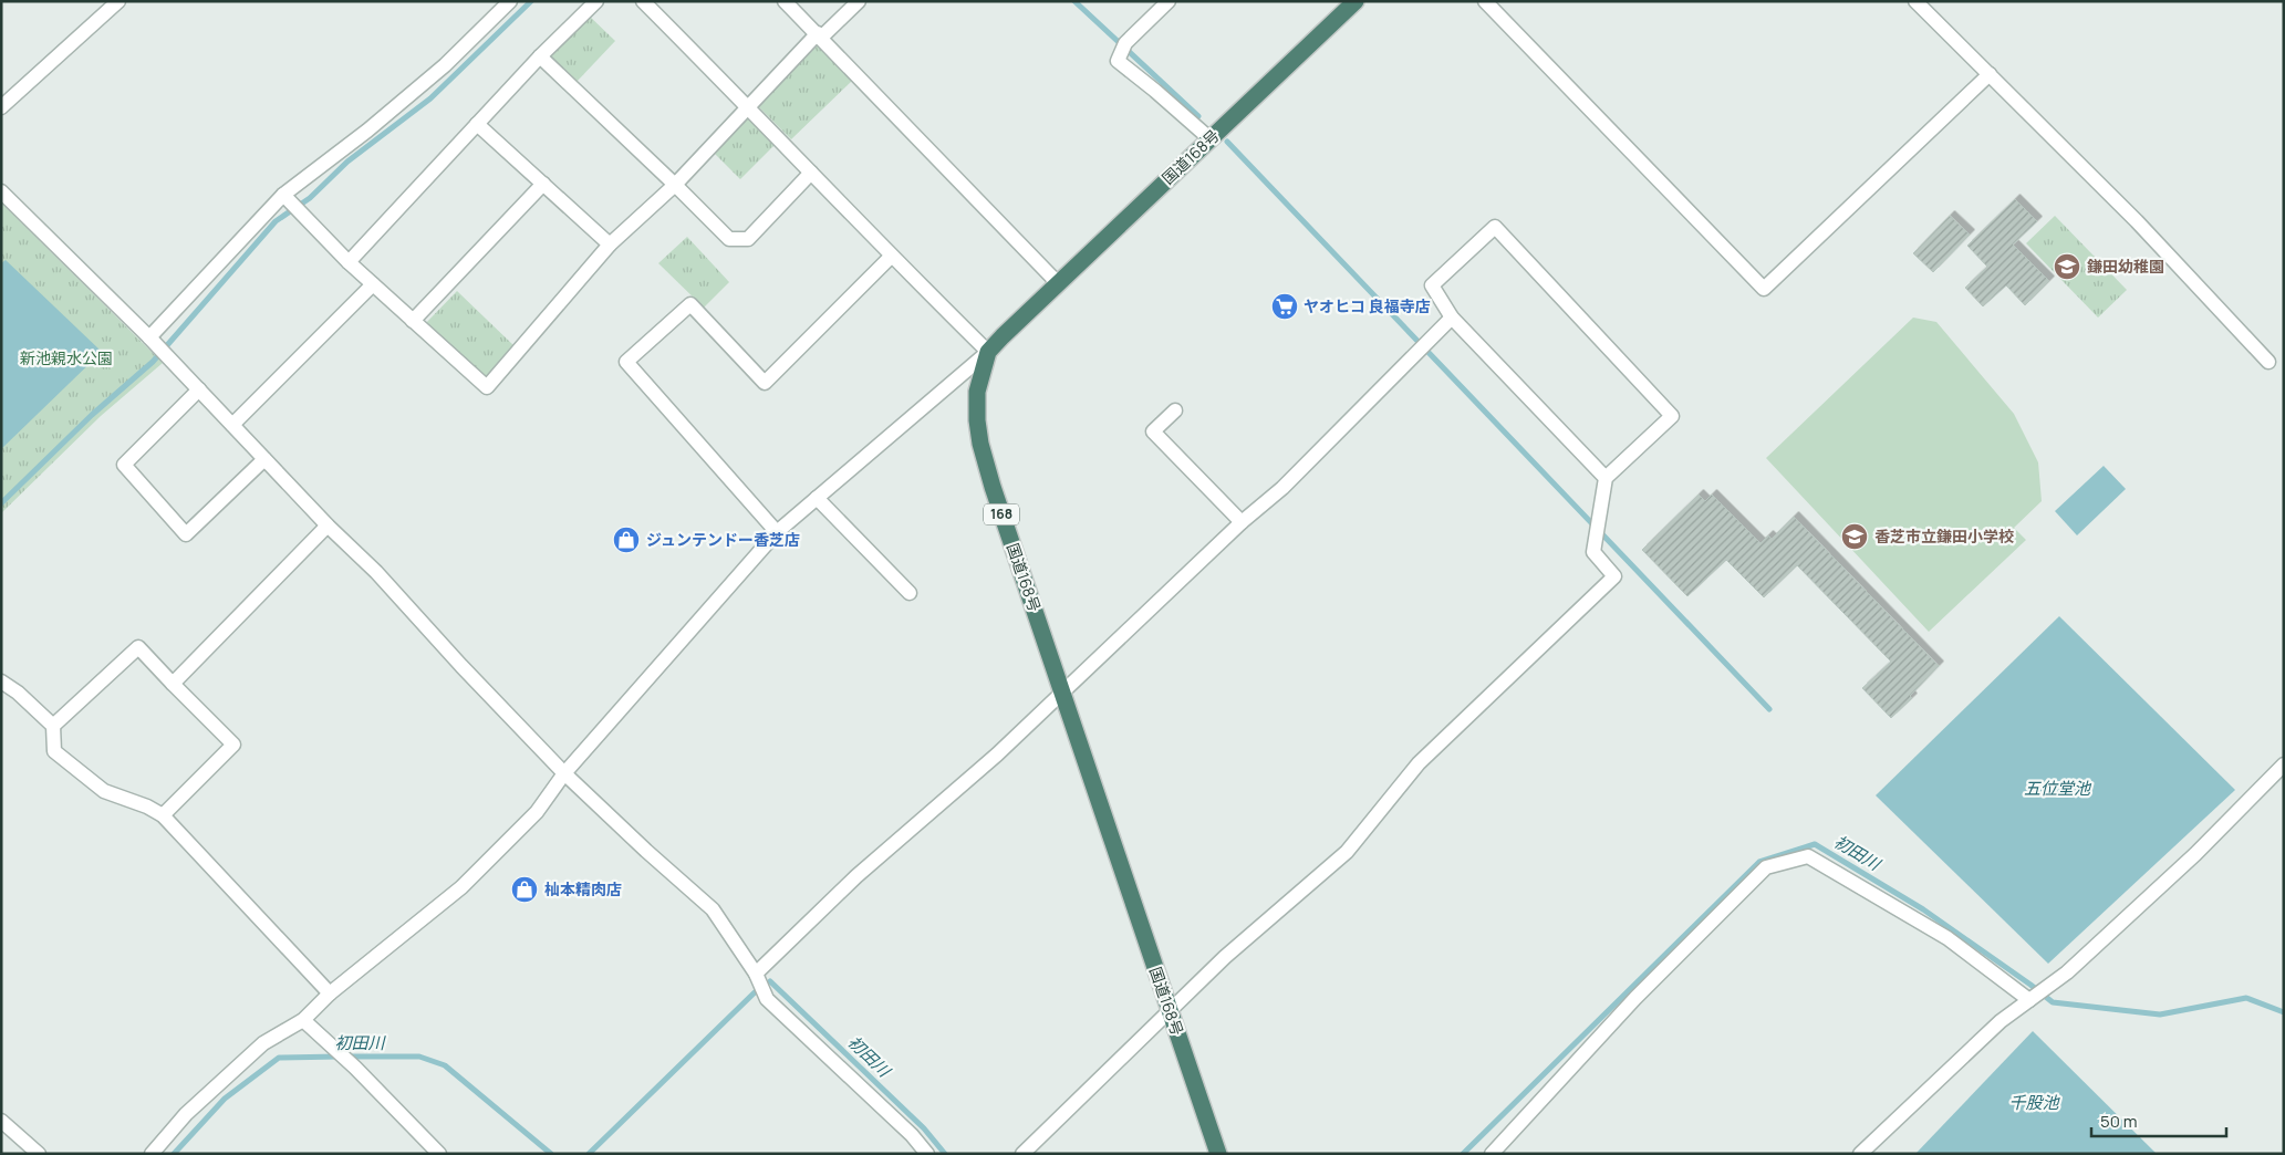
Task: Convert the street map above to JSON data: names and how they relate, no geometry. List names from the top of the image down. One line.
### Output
{"streets":{"highway":["国道168号","168"]},"water":["五位堂池","初田川","千股池"],"parks":["新池親水公園"],"places":{"school or university":["鎌田幼稚園","香芝市立鎌田小学校"],"supermarket":["ヤオヒコ 良福寺店"],"shop":["ジュンテンドー香芝店","杣本精肉店"]},"scale_bar":"50 m"}
